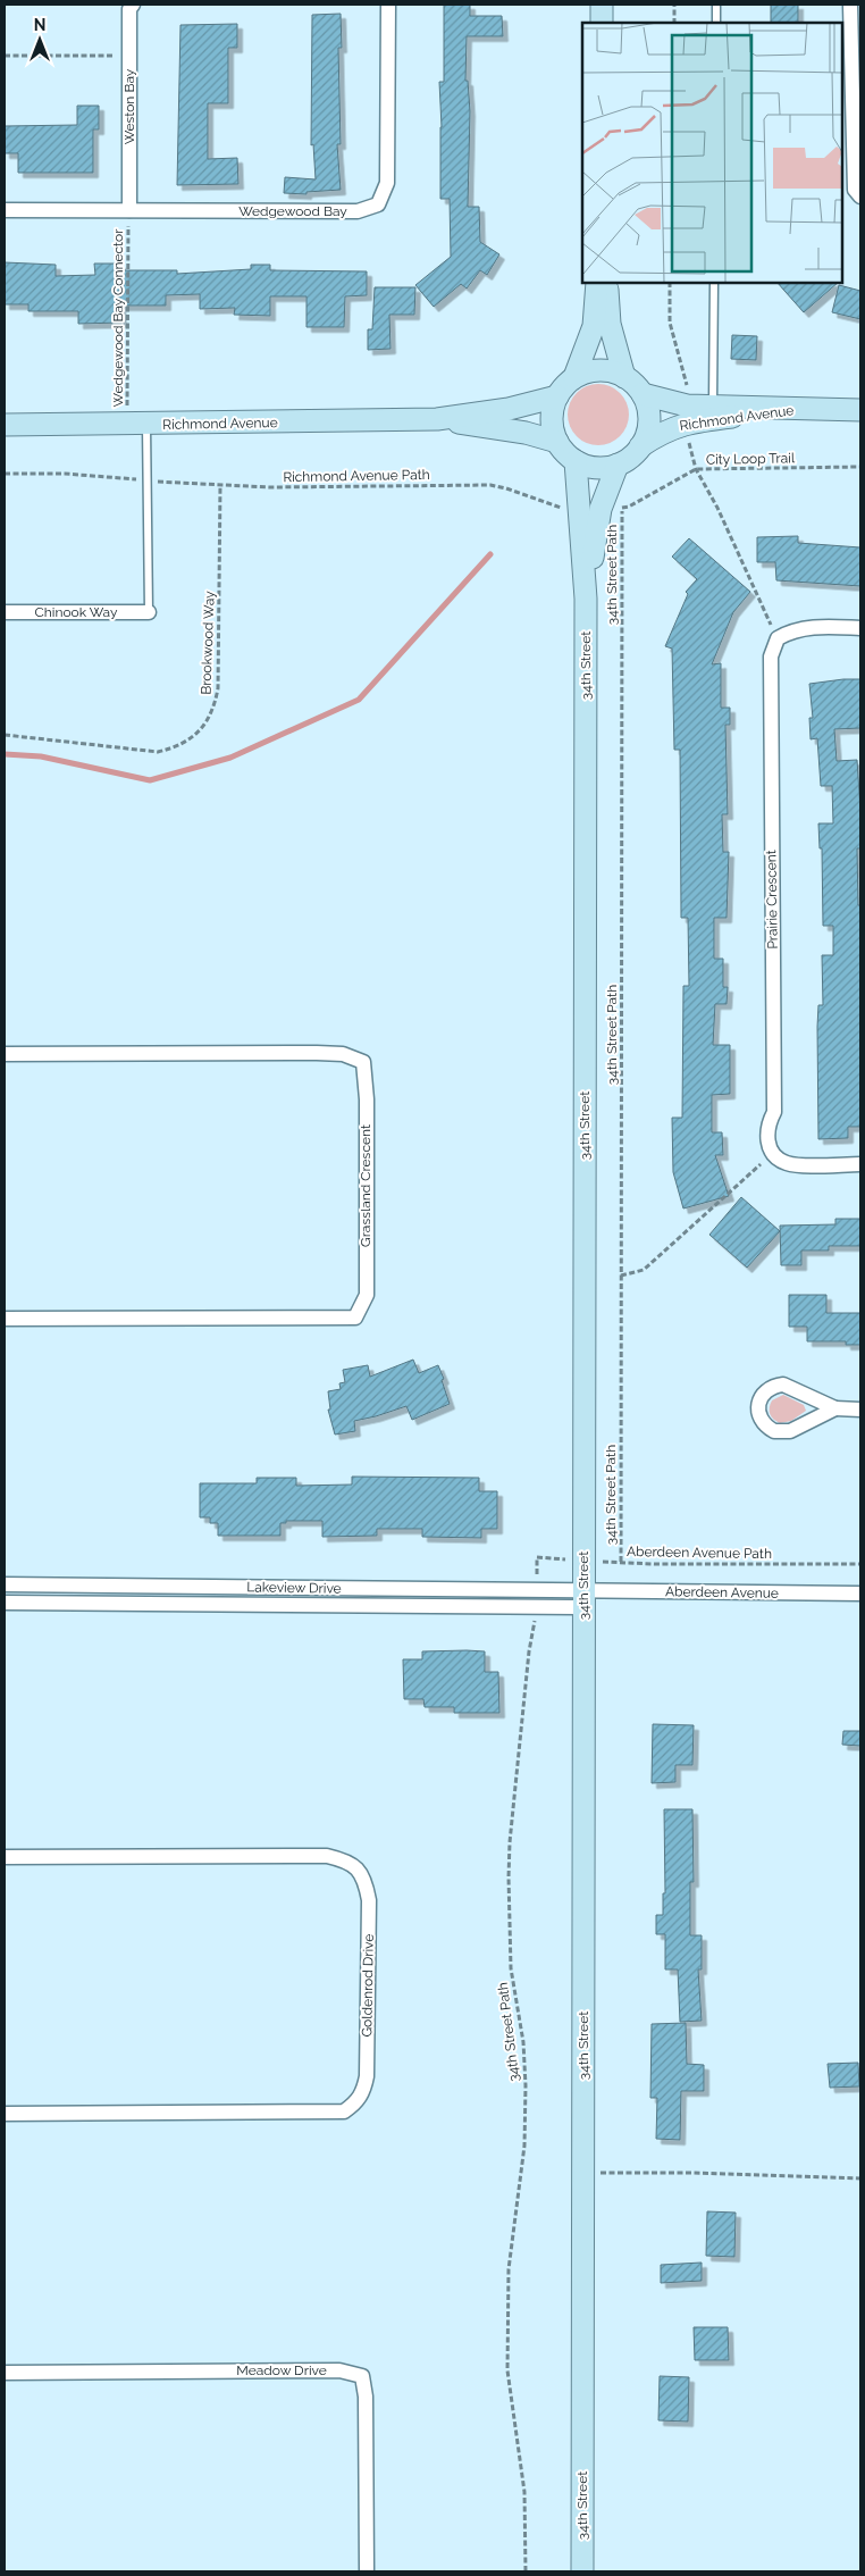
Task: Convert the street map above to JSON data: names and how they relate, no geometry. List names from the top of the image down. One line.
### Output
{"streets":{"street":["Weston Bay","Wedgewood Bay","Richmond Avenue","Chinook Way","34th Street","Prairie Crescent","Grassland Crescent","Lakeview Drive","Aberdeen Avenue","Goldenrod Drive","Meadow Drive"],"path":["Wedgewood Bay Connector","City Loop Trail","Richmond Avenue Path","34th Street Path","Brookwood Way","Aberdeen Avenue Path"]},"crossings":[["Weston Bay","Wedgewood Bay"],["Weston Bay","Wedgewood Bay Connector"],["Wedgewood Bay","Wedgewood Bay Connector"],["Wedgewood Bay Connector","Richmond Avenue"],["Richmond Avenue","City Loop Trail"],["Richmond Avenue","34th Street"],["City Loop Trail","Richmond Avenue Path"],["Richmond Avenue Path","34th Street Path"],["Richmond Avenue Path","Brookwood Way"],["Richmond Avenue Path","34th Street"],["34th Street Path","Aberdeen Avenue Path"],["34th Street Path","Lakeview Drive"],["34th Street","Aberdeen Avenue Path"],["34th Street","Lakeview Drive"],["34th Street","Aberdeen Avenue"],["Aberdeen Avenue Path","Lakeview Drive"],["Lakeview Drive","Aberdeen Avenue"]],"north":"top"}
